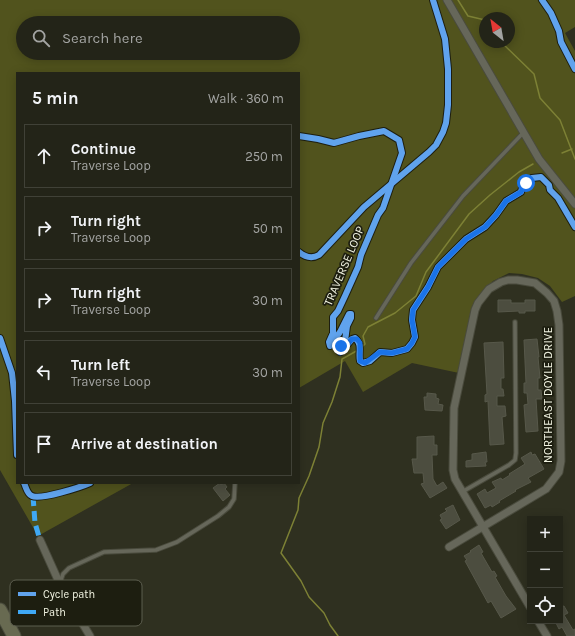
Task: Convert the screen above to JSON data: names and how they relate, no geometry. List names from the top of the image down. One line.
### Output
{"streets":{"street":["NORTHEAST DOYLE DRIVE"],"cycle path":["TRAVERSE LOOP"]},"legend":["Cycle path","Path"],"north":"top left","page":{"search":"Search here","heading":["5 min","Walk · 360 m"],"list":[["Continue","Traverse Loop","250 m"],["Turn right","Traverse Loop","50 m"],["Turn right","Traverse Loop","30 m"],["Turn left","Traverse Loop","30 m"],"Arrive at destination"],"map_buttons":["+","−"]}}
